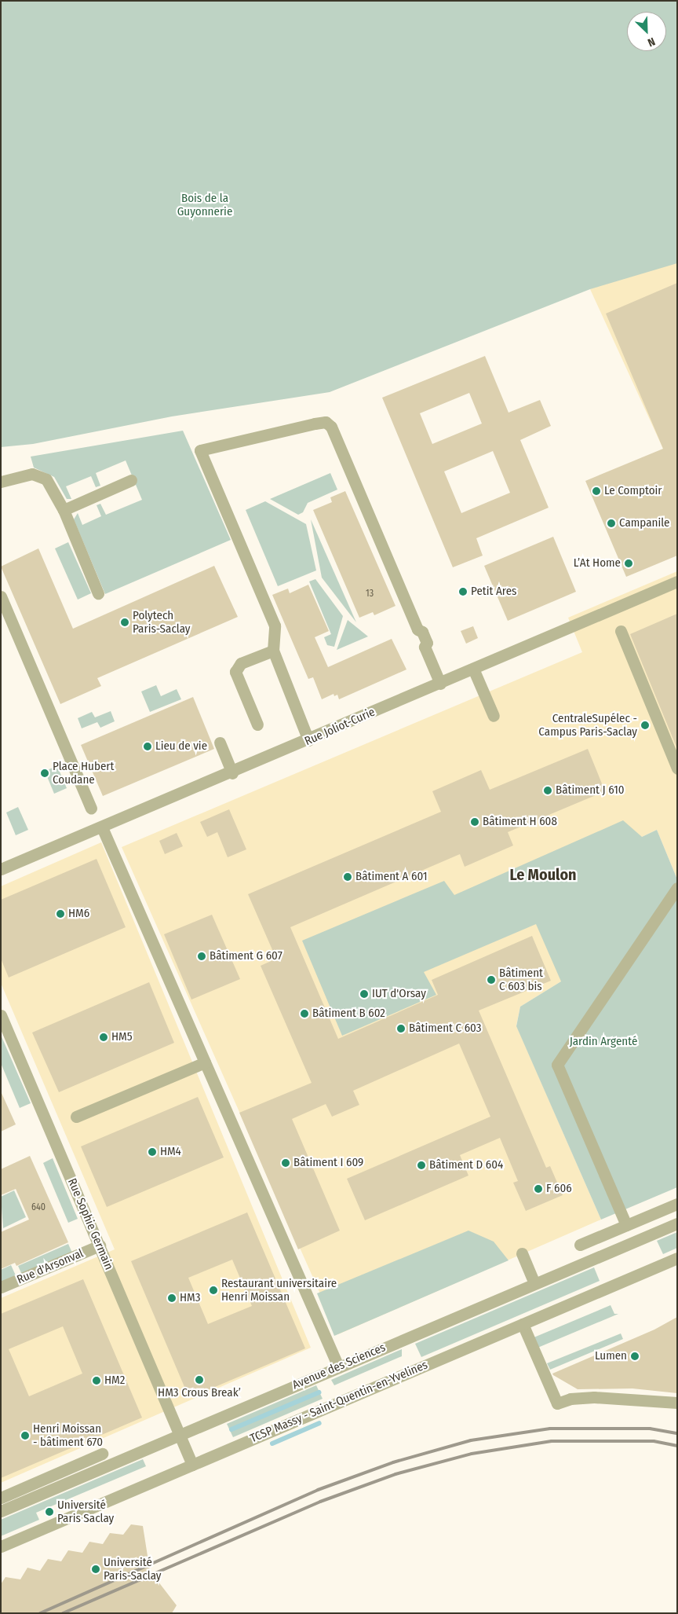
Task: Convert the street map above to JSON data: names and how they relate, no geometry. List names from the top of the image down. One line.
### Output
{"streets":{"street":["Rue Joliot-Curie","Rue Sophie Germain","Rue d'Arsonval","Avenue des Sciences","TCSP Massy - Saint-Quentin-en-Yvelines"]},"crossings":[["Rue Sophie Germain","Rue d'Arsonval"],["Rue Sophie Germain","Avenue des Sciences"],["Rue Sophie Germain","TCSP Massy - Saint-Quentin-en-Yvelines"]],"districts":["Le Moulon"],"parks":["Bois de la Guyonnerie","Jardin Argenté"],"places":["Le Comptoir","Campanile","L’At Home","Petit Ares","Polytech Paris-Saclay","CentraleSupélec - Campus Paris-Saclay","Lieu de vie","Place Hubert Coudane","Bâtiment J 610","Bâtiment H 608","Bâtiment A 601","HM6","Bâtiment G 607","Bâtiment C 603 bis","IUT d'Orsay","Bâtiment B 602","Bâtiment C 603","HM5","HM4","Bâtiment I 609","Bâtiment D 604","F 606","Restaurant universitaire Henri Moissan","HM3","Lumen","HM3 Crous Break’","HM2","Henri Moissan - bâtiment 670","Université Paris Saclay","Université Paris-Saclay"],"house_numbers":["13","640"],"north":"bottom right"}
